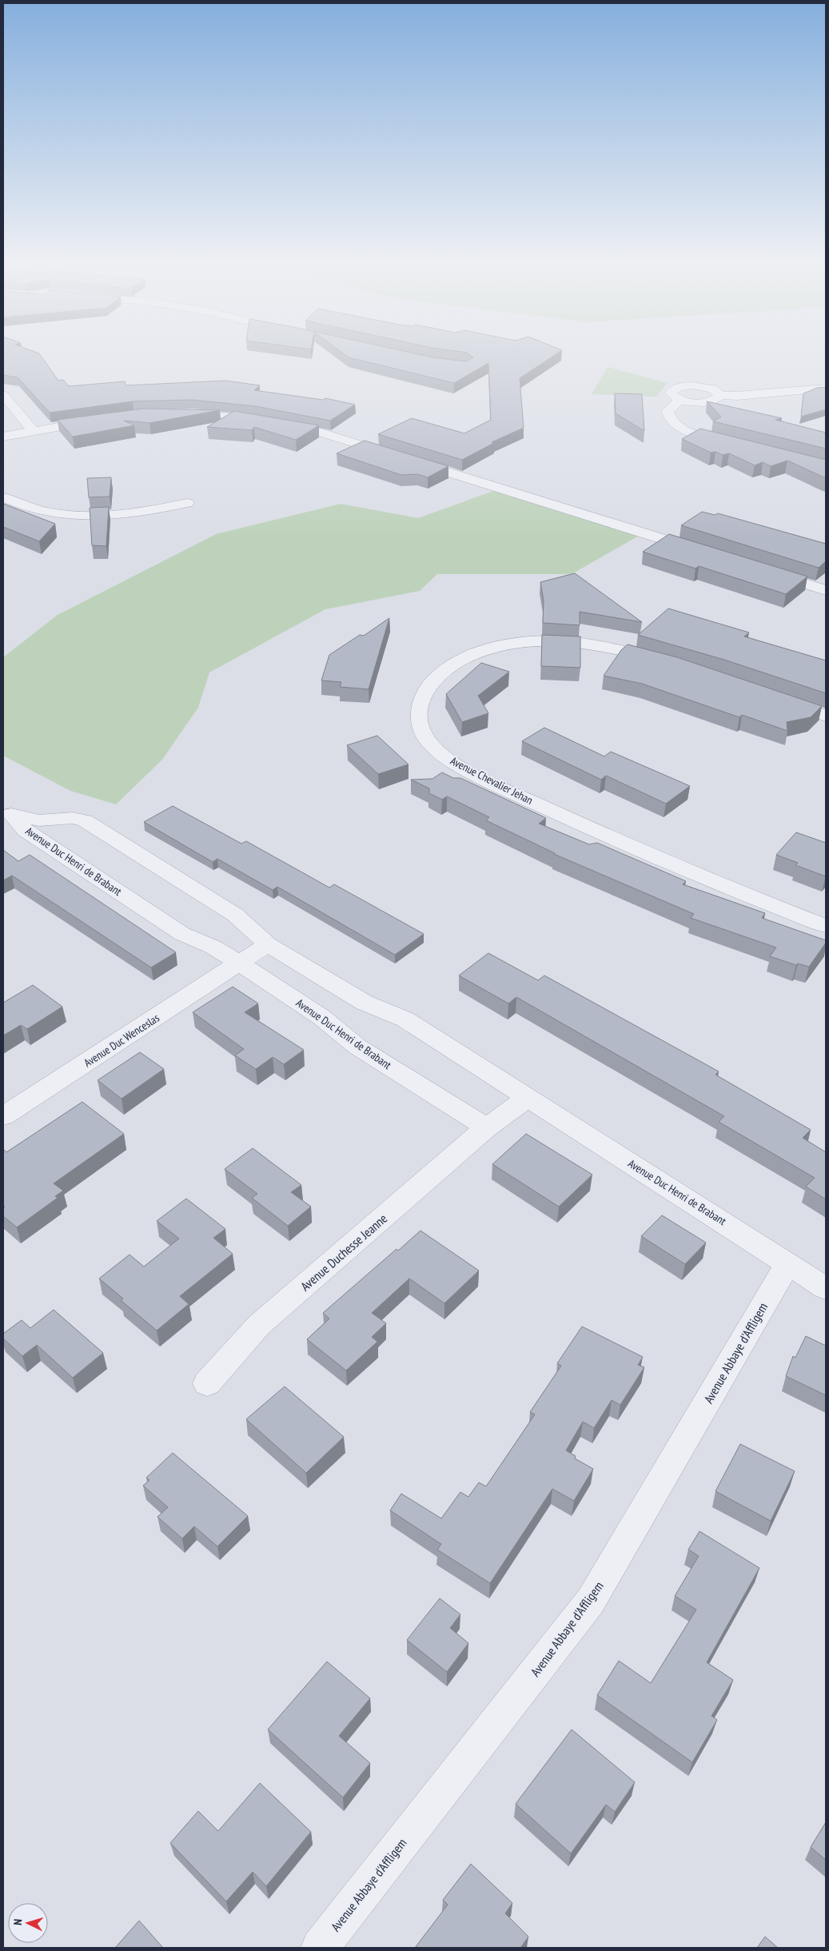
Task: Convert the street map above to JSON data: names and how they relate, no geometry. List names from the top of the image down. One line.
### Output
{"streets":{"street":["Avenue Chevalier Jehan","Avenue Duc Henri de Brabant","Avenue Duc Wenceslas","Avenue Duchesse Jeanne","Avenue Abbaye d'Affligem"]},"crossings":[["Avenue Duc Henri de Brabant","Avenue Duc Wenceslas"],["Avenue Duc Henri de Brabant","Avenue Duchesse Jeanne"],["Avenue Duc Henri de Brabant","Avenue Abbaye d'Affligem"]],"north":"left"}
